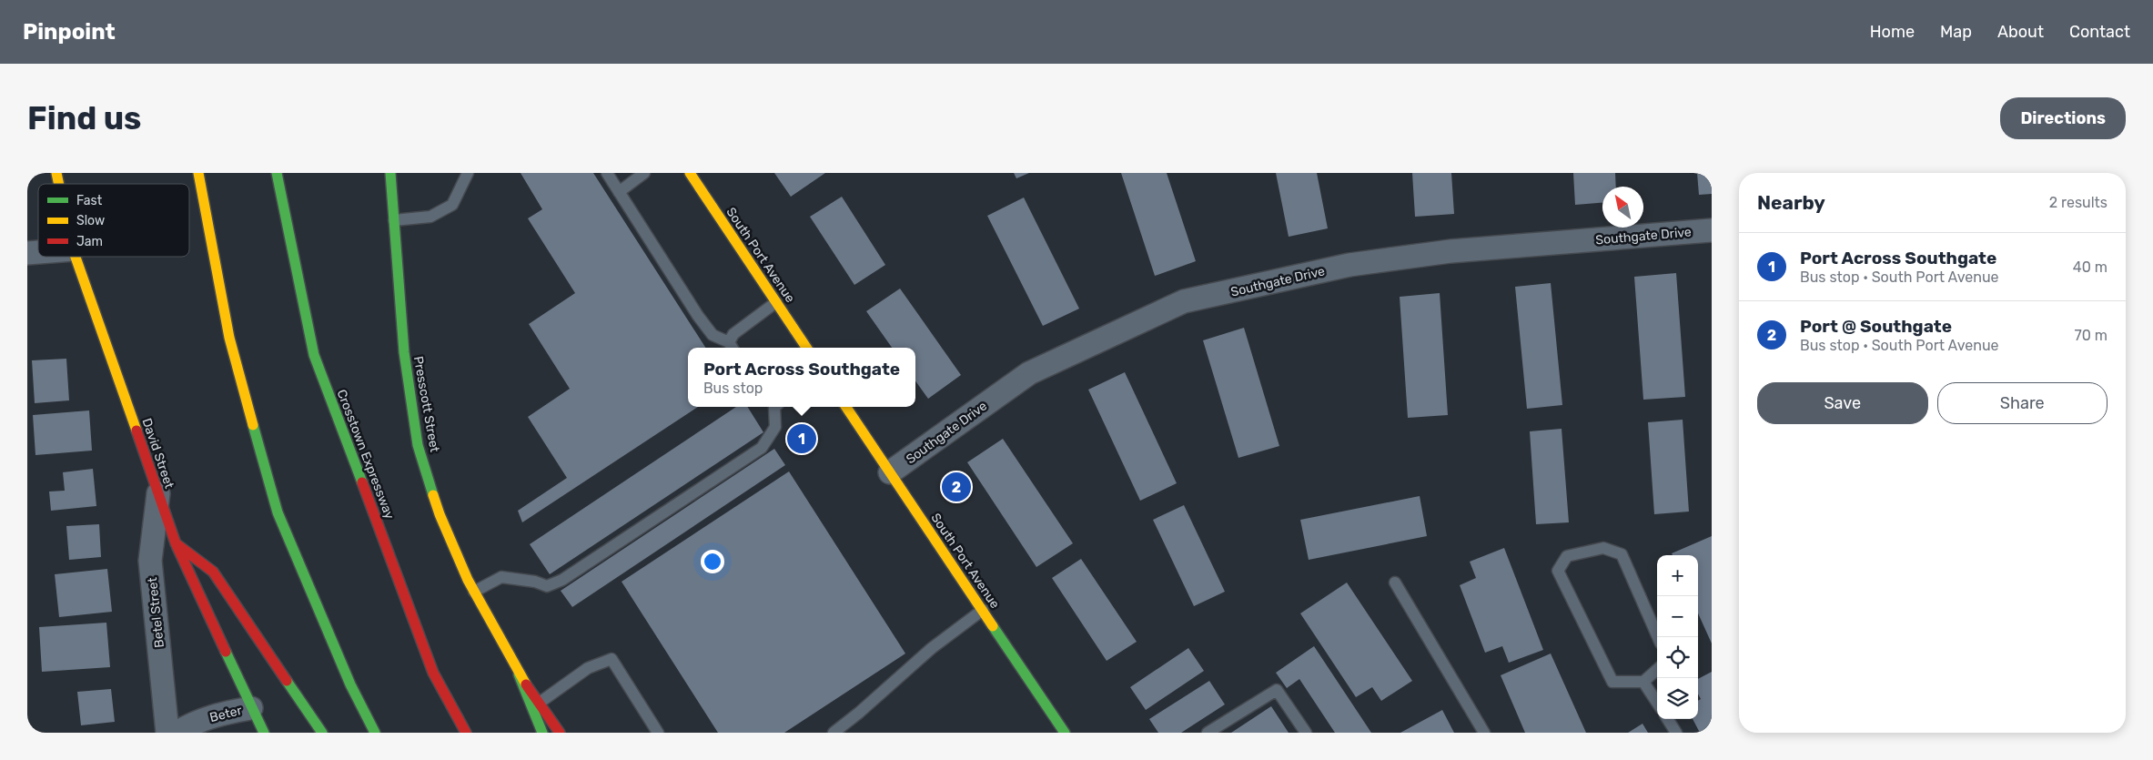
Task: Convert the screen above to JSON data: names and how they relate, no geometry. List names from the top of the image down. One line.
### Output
{"streets":{"main road":["South Port Avenue","Presscott Street","David Street","Crosstown Expressway"],"street":["Southgate Drive","Betel Street","Beter"]},"crossings":[["Southgate Drive","South Port Avenue"],["David Street","Betel Street"],["David Street","Beter"]],"legend":["Fast","Slow","Jam"],"north":"top left","page":{"header":"Pinpoint","nav":["Home","Map","About","Contact"],"buttons":["Directions",["Save","Share"]],"title":"Find us","heading":["Nearby","2 results"],"list":[{"mark":"1","name":"Port Across Southgate","note":"Bus stop · South Port Avenue","value":"40 m"},{"mark":"2","name":"Port @ Southgate","note":"Bus stop · South Port Avenue","value":"70 m"}],"popup":["Port Across Southgate","Bus stop"],"pins":["1","2"],"map_buttons":["+","−"]}}
